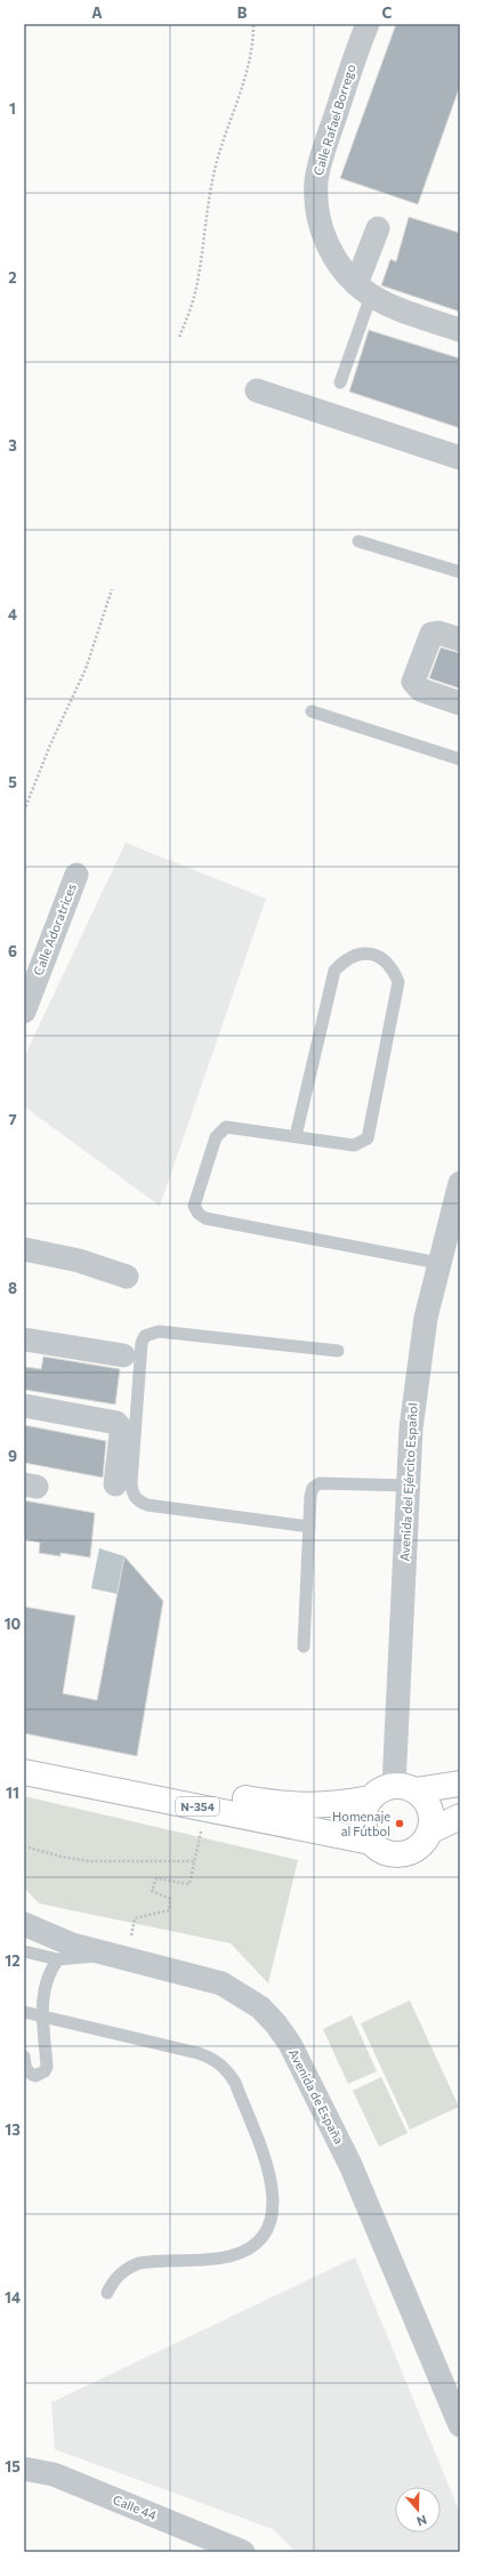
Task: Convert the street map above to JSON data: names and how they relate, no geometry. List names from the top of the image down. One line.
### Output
{"streets":{"highway":["N-354"],"street":["Calle Rafael Borrego","Calle Adoratrices","Avenida del Ejército Español","Avenida de España","Calle 44"]},"crossings":[["Avenida del Ejército Español","N-354"]],"places":["Homenaje al Fútbol"],"north":"bottom","grid":{"columns":["A","B","C"],"rows":["1","2","3","4","5","6","7","8","9","10","11","12","13","14","15"]}}
